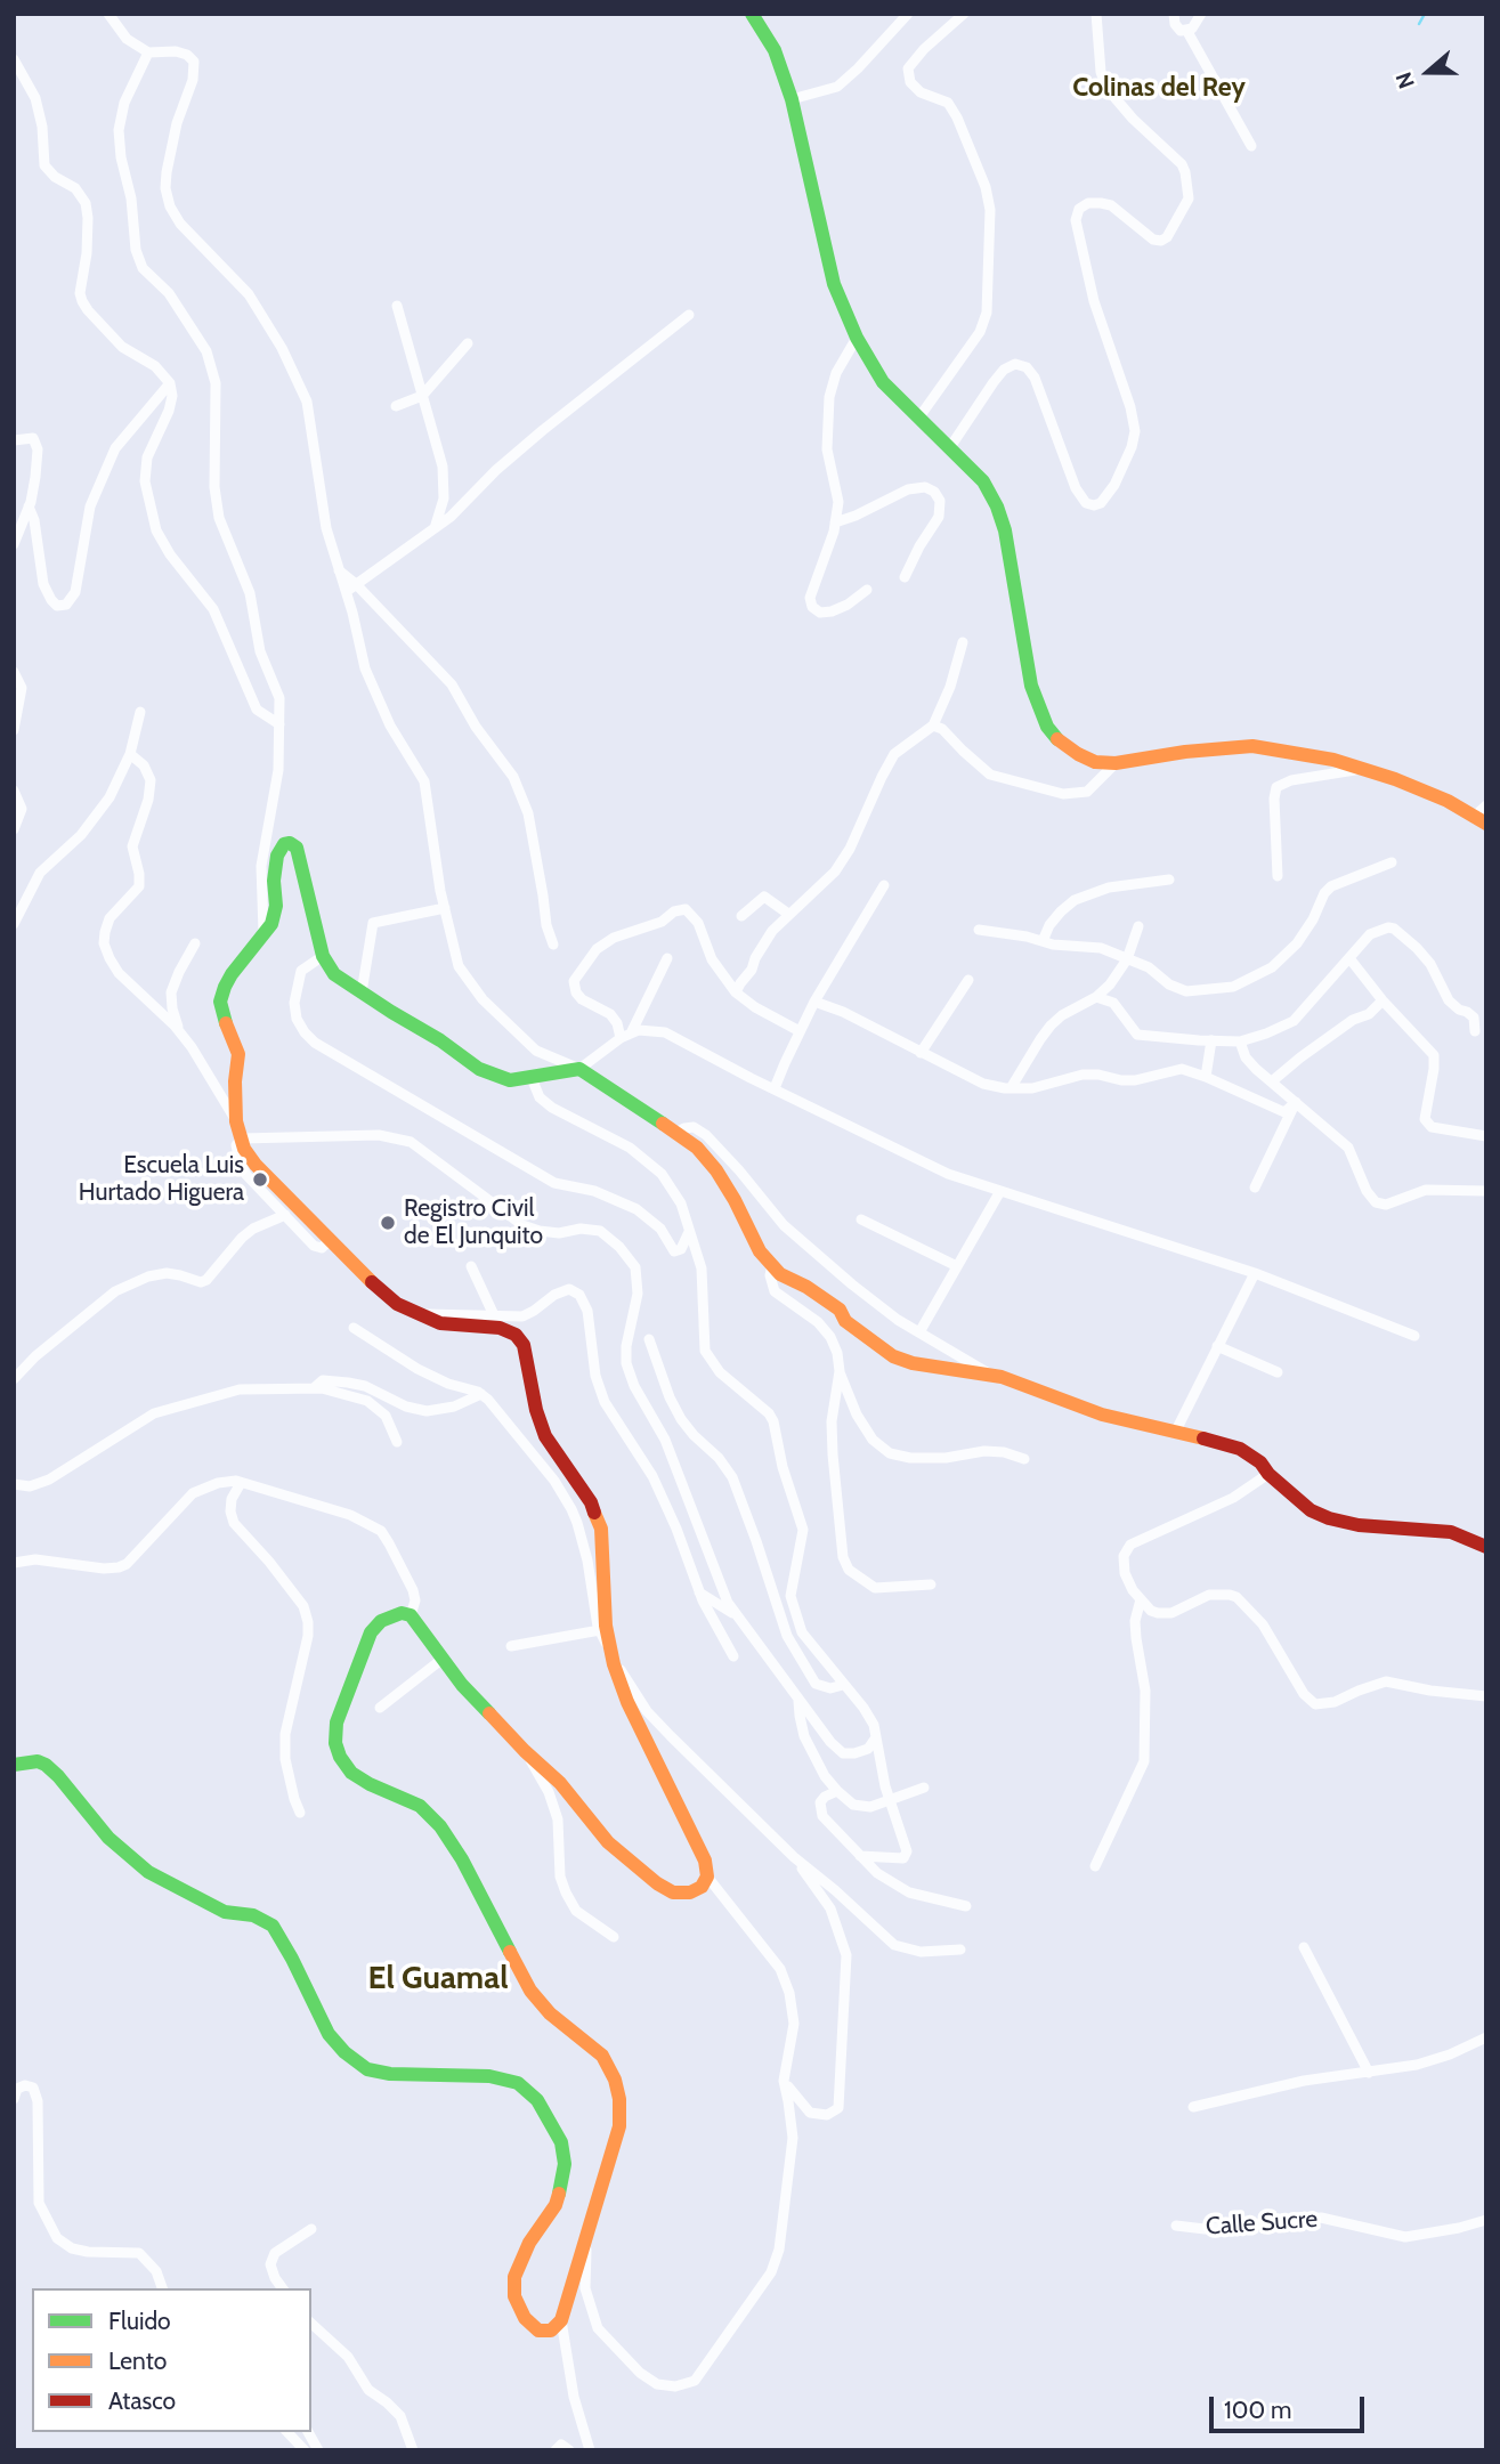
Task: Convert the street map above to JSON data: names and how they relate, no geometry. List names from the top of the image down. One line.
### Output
{"streets":{"street":["Calle Sucre"]},"districts":["Colinas del Rey","El Guamal"],"places":["Escuela Luis Hurtado Higuera","Registro Civil de El Junquito"],"legend":["Fluido","Lento","Atasco"],"scale_bar":"100 m","north":"left"}
